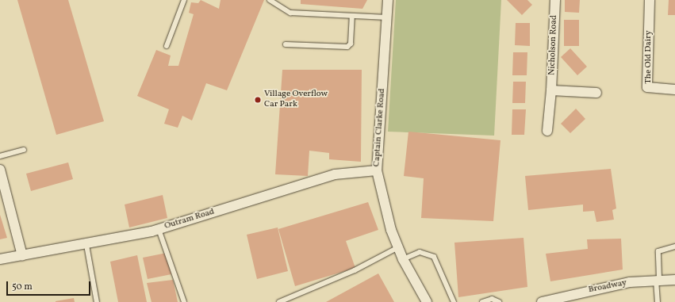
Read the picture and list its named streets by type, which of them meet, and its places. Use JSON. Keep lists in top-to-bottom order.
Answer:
{
  "streets": {
    "street": [
      "Nicholson Road",
      "The Old Dairy",
      "Captain Clarke Road",
      "Outram Road",
      "Broadway"
    ]
  },
  "crossings": [
    ["Captain Clarke Road", "Outram Road"]
  ],
  "places": ["Village Overflow Car Park"],
  "scale_bar": "50 m"
}
